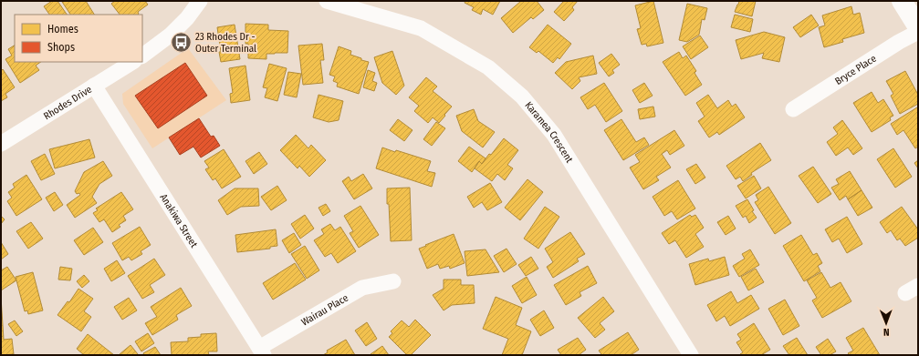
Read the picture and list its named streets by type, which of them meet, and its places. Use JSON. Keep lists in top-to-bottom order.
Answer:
{
  "streets": {
    "street": [
      "Bryce Place",
      "Rhodes Drive",
      "Karamea Crescent",
      "Anakiwa Street",
      "Wairau Place"
    ]
  },
  "crossings": [
    ["Rhodes Drive", "Anakiwa Street"],
    ["Anakiwa Street", "Wairau Place"]
  ],
  "places": {
    "bus stop": ["23 Rhodes Dr - Outer Terminal"]
  },
  "legend": ["Homes", "Shops"],
  "north": "bottom"
}
